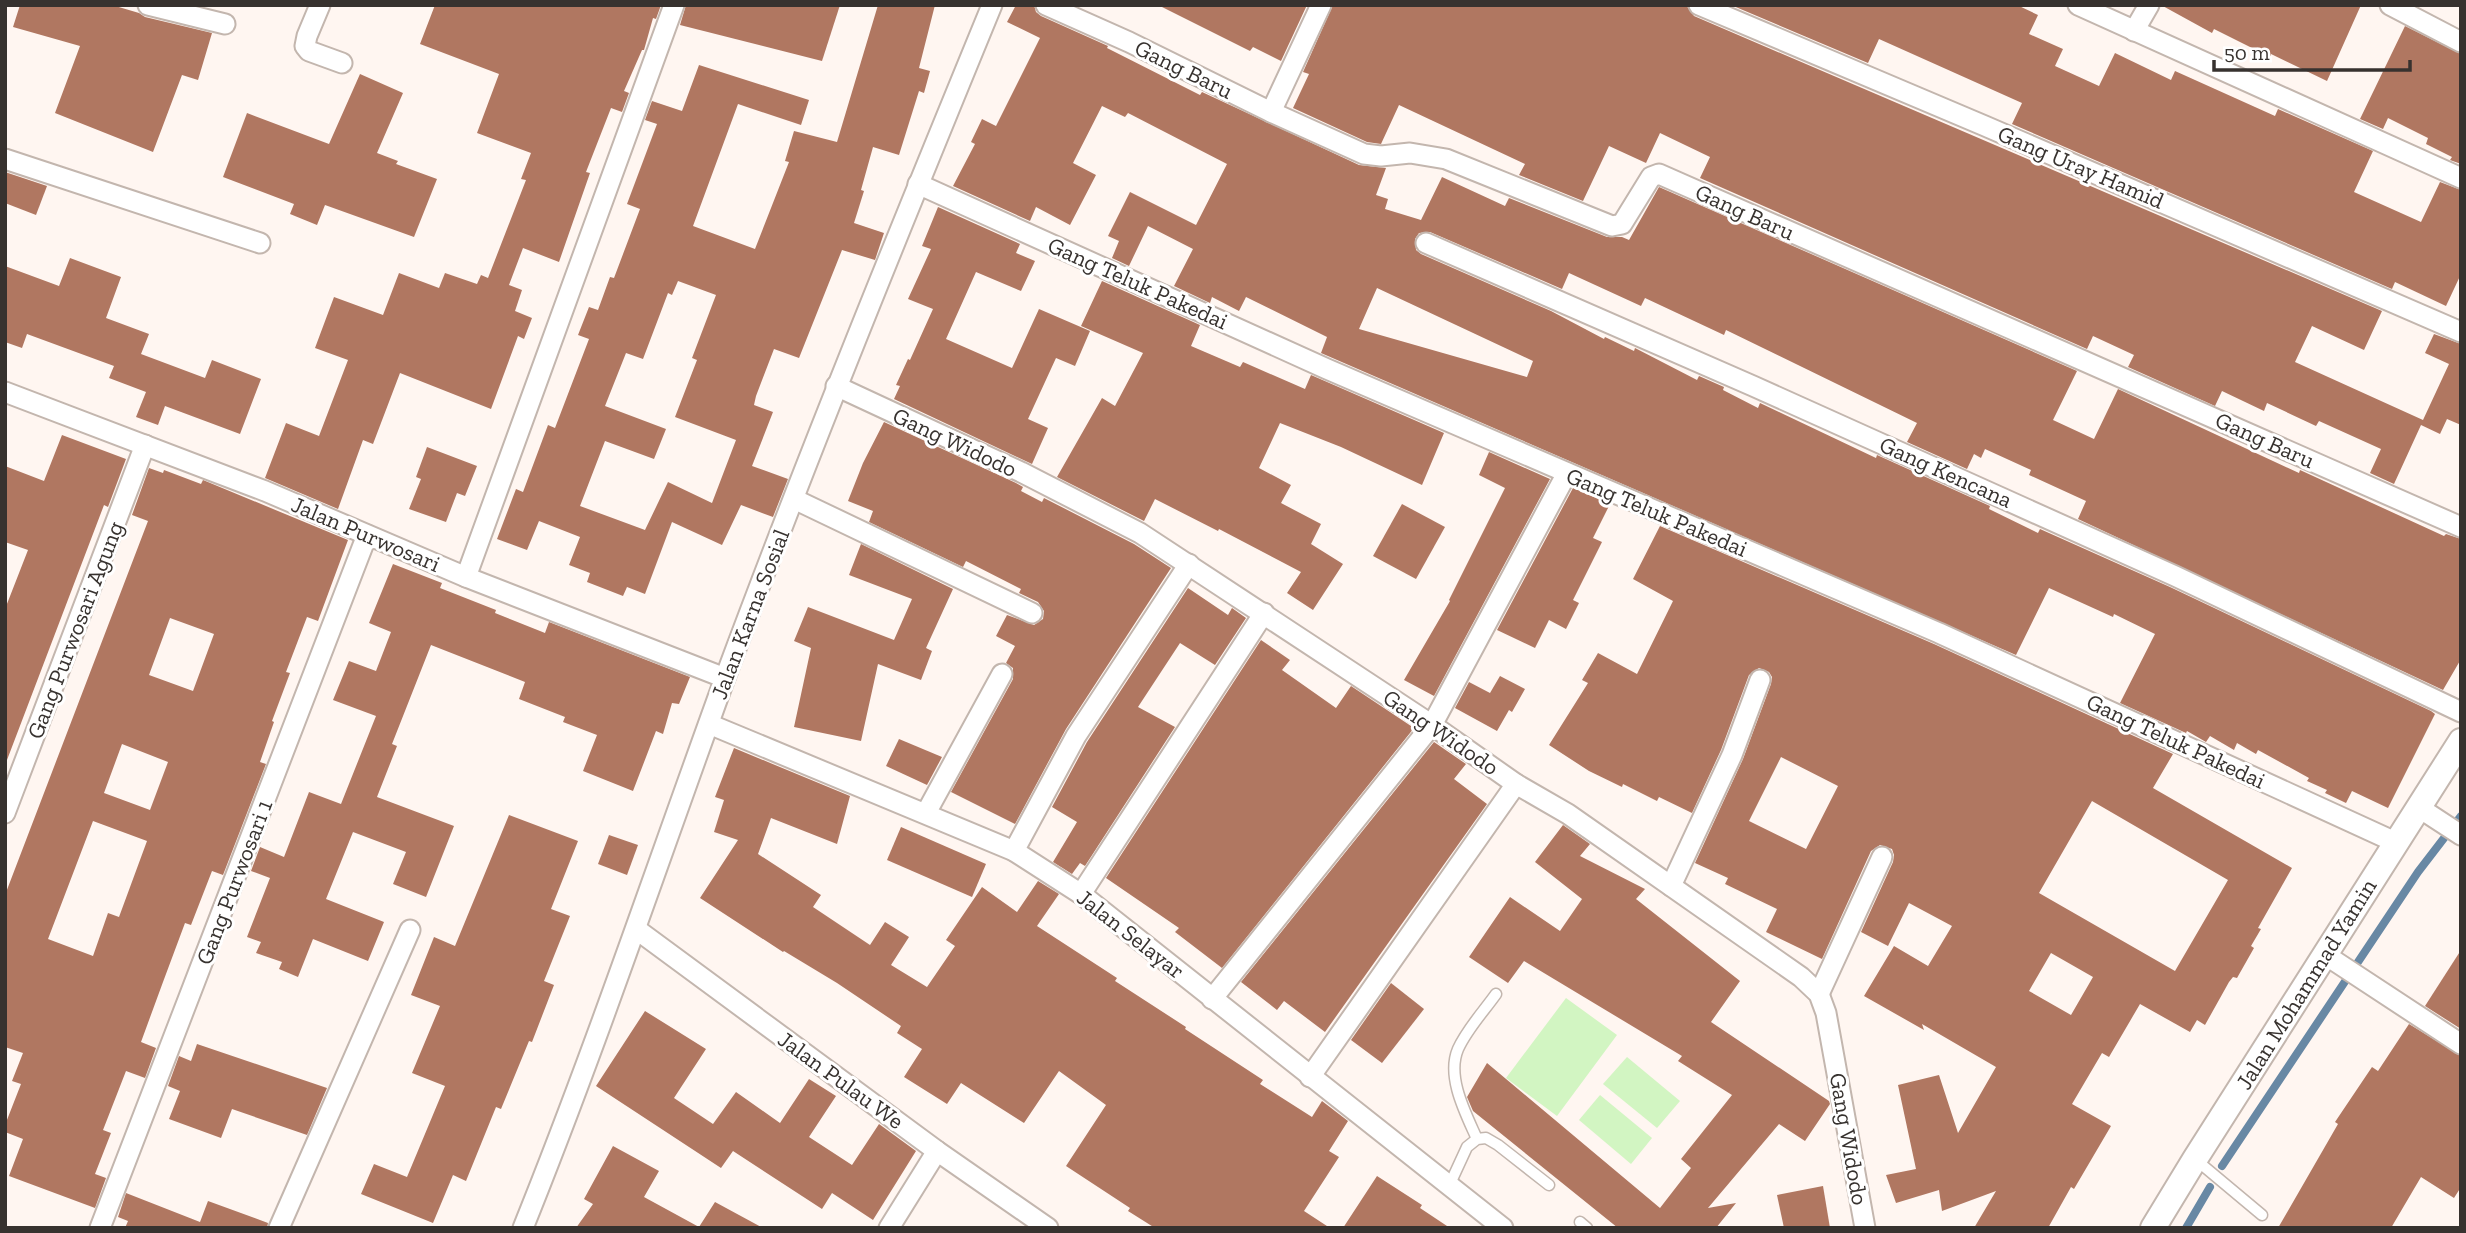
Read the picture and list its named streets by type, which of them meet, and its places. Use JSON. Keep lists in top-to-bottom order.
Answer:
{
  "streets": {
    "street": [
      "Gang Baru",
      "Gang Uray Hamid",
      "Gang Teluk Pakedai",
      "Gang Widodo",
      "Gang Kencana",
      "Jalan Purwosari",
      "Jalan Karna Sosial",
      "Gang Purwosari Agung",
      "Gang Purwosari 1",
      "Jalan Selayar",
      "Jalan Mohammad Yamin",
      "Jalan Pulau We"
    ]
  },
  "crossings": [
    ["Gang Teluk Pakedai", "Jalan Karna Sosial"],
    ["Gang Teluk Pakedai", "Jalan Mohammad Yamin"],
    ["Gang Widodo", "Jalan Karna Sosial"],
    ["Jalan Purwosari", "Jalan Karna Sosial"],
    ["Jalan Purwosari", "Gang Purwosari Agung"],
    ["Jalan Purwosari", "Gang Purwosari 1"],
    ["Jalan Karna Sosial", "Jalan Selayar"],
    ["Jalan Karna Sosial", "Jalan Pulau We"]
  ],
  "scale_bar": "50 m"
}
